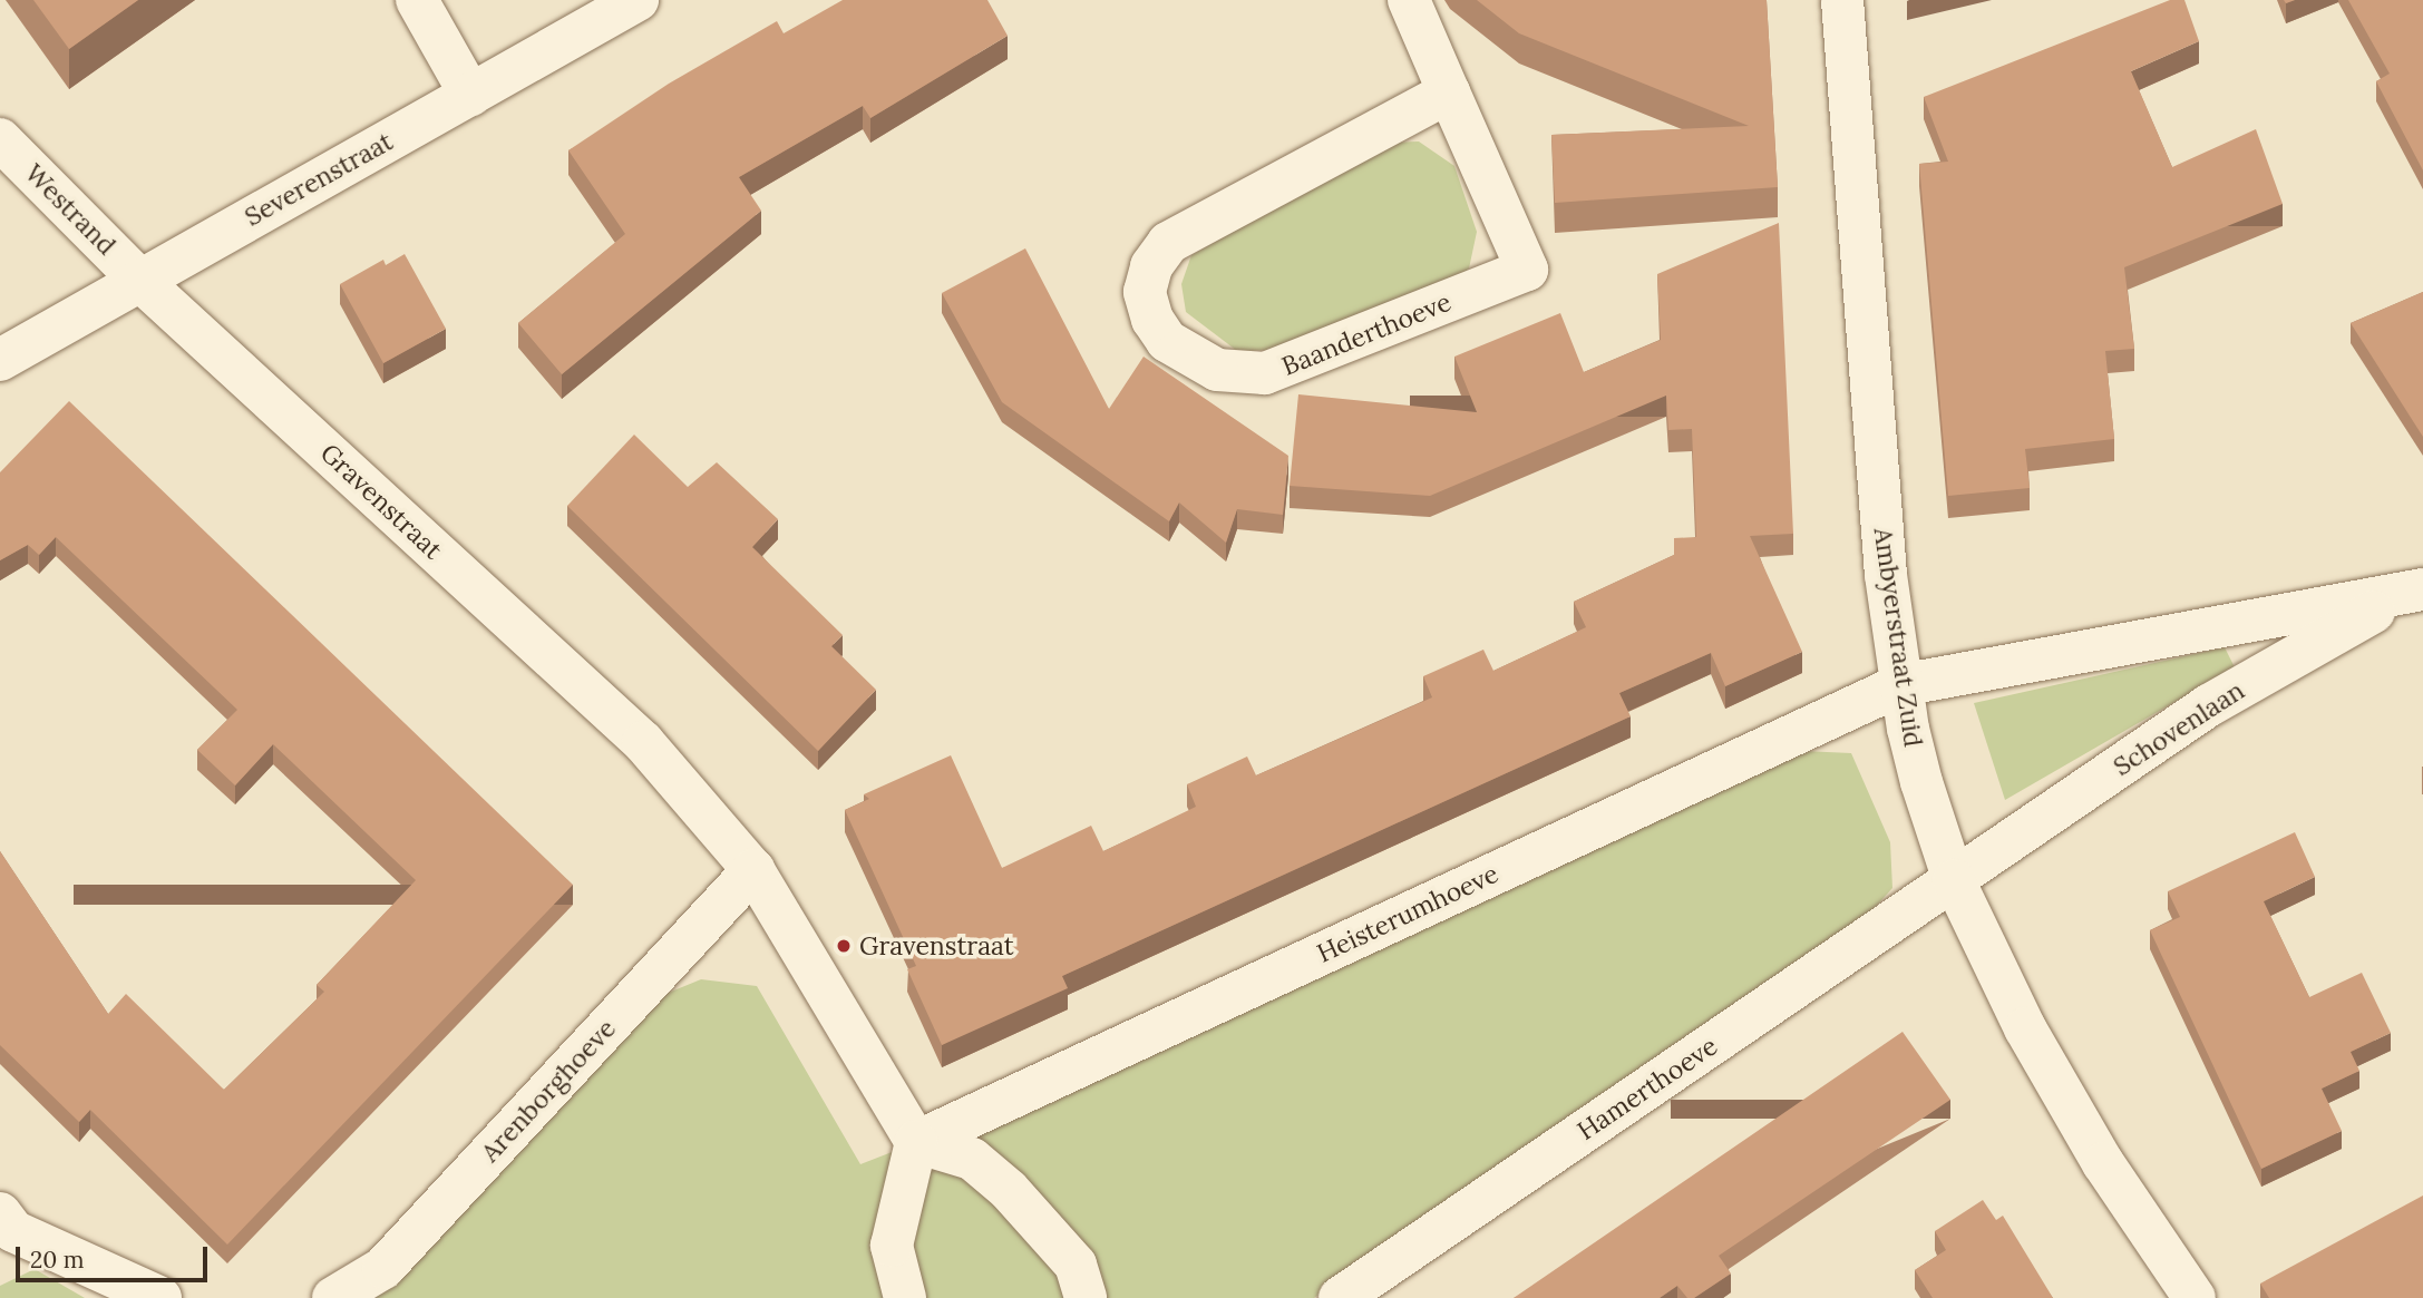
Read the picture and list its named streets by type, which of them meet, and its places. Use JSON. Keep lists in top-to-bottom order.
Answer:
{
  "streets": {
    "street": [
      "Severenstraat",
      "Westrand",
      "Baanderthoeve",
      "Gravenstraat",
      "Ambyerstraat Zuid",
      "Schovenlaan",
      "Heisterumhoeve",
      "Hamerthoeve",
      "Arenborghoeve"
    ]
  },
  "crossings": [
    ["Severenstraat", "Westrand"],
    ["Severenstraat", "Gravenstraat"],
    ["Westrand", "Gravenstraat"],
    ["Gravenstraat", "Heisterumhoeve"],
    ["Gravenstraat", "Arenborghoeve"],
    ["Ambyerstraat Zuid", "Schovenlaan"],
    ["Ambyerstraat Zuid", "Heisterumhoeve"],
    ["Ambyerstraat Zuid", "Hamerthoeve"],
    ["Schovenlaan", "Heisterumhoeve"],
    ["Schovenlaan", "Hamerthoeve"]
  ],
  "places": ["Gravenstraat"],
  "scale_bar": "20 m"
}
